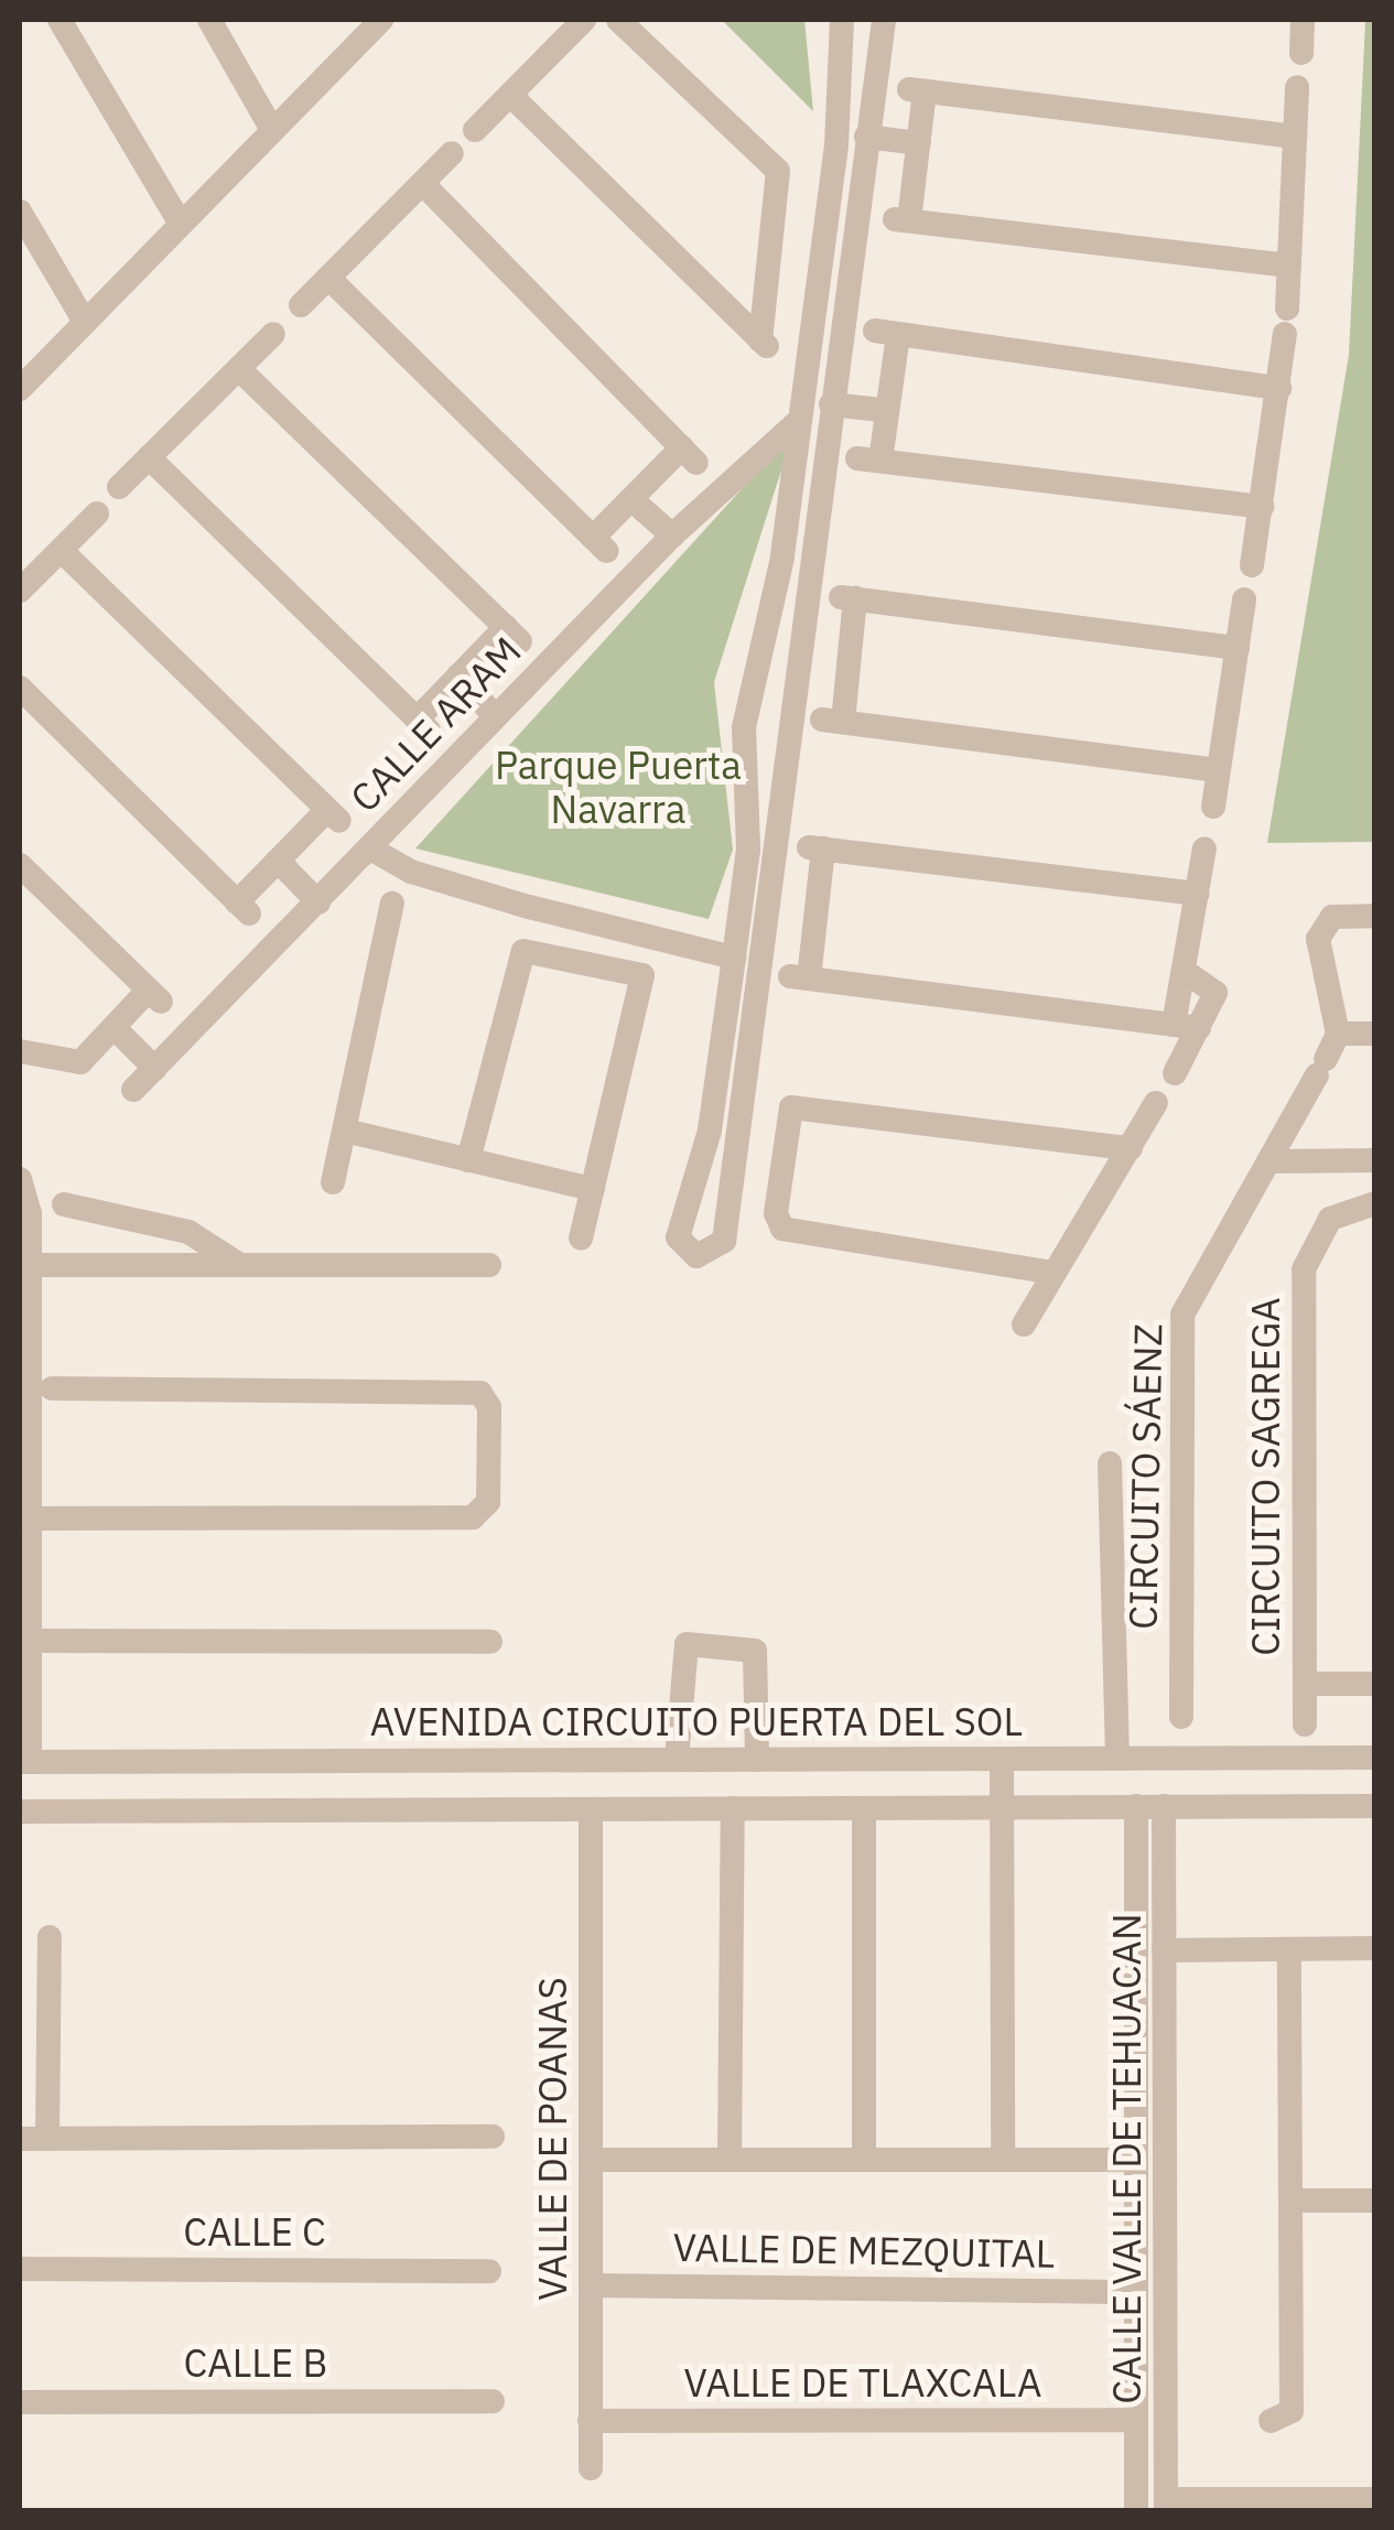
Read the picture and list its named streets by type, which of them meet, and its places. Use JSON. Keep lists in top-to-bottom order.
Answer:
{
  "streets": {
    "street": [
      "CALLE ARAM",
      "CIRCUITO SÁENZ",
      "CIRCUITO SAGREGA",
      "AVENIDA CIRCUITO PUERTA DEL SOL",
      "VALLE DE POANAS",
      "CALLE VALLE DE TEHUACAN",
      "CALLE C",
      "VALLE DE MEZQUITAL",
      "CALLE B",
      "VALLE DE TLAXCALA"
    ]
  },
  "crossings": [
    ["VALLE DE POANAS", "VALLE DE MEZQUITAL"],
    ["VALLE DE POANAS", "VALLE DE TLAXCALA"],
    ["CALLE VALLE DE TEHUACAN", "VALLE DE MEZQUITAL"],
    ["CALLE VALLE DE TEHUACAN", "VALLE DE TLAXCALA"]
  ],
  "parks": ["Parque Puerta Navarra"]
}
